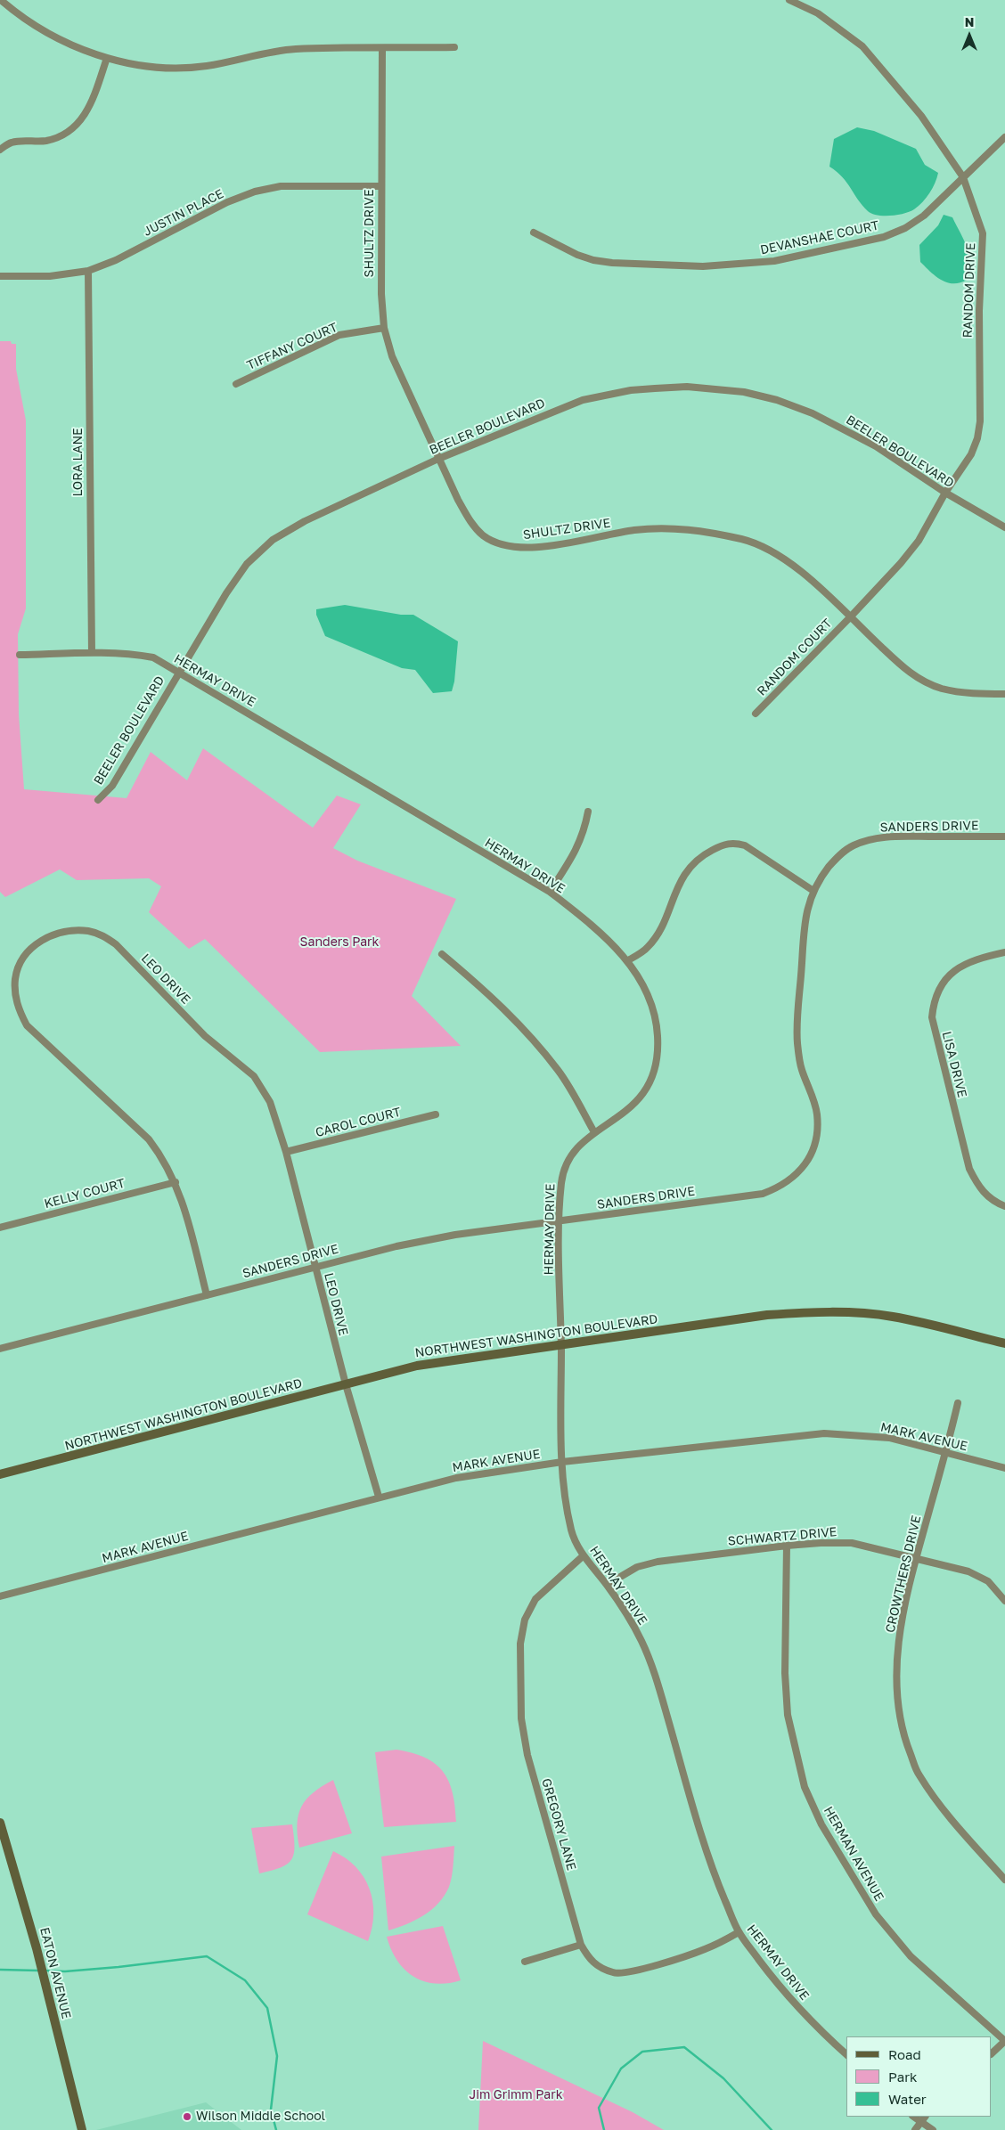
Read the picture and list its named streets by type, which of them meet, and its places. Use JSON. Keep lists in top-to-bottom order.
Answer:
{
  "streets": {
    "main road": ["NORTHWEST WASHINGTON BOULEVARD", "EATON AVENUE"],
    "street": [
      "JUSTIN PLACE",
      "SHULTZ DRIVE",
      "DEVANSHAE COURT",
      "RANDOM DRIVE",
      "TIFFANY COURT",
      "BEELER BOULEVARD",
      "LORA LANE",
      "RANDOM COURT",
      "HERMAY DRIVE",
      "SANDERS DRIVE",
      "LEO DRIVE",
      "LISA DRIVE",
      "CAROL COURT",
      "KELLY COURT",
      "MARK AVENUE",
      "SCHWARTZ DRIVE",
      "CROWTHERS DRIVE",
      "GREGORY LANE",
      "HERMAN AVENUE"
    ]
  },
  "crossings": [
    ["JUSTIN PLACE", "SHULTZ DRIVE"],
    ["JUSTIN PLACE", "LORA LANE"],
    ["SHULTZ DRIVE", "RANDOM DRIVE"],
    ["SHULTZ DRIVE", "TIFFANY COURT"],
    ["SHULTZ DRIVE", "BEELER BOULEVARD"],
    ["SHULTZ DRIVE", "RANDOM COURT"],
    ["DEVANSHAE COURT", "RANDOM DRIVE"],
    ["RANDOM DRIVE", "BEELER BOULEVARD"],
    ["RANDOM DRIVE", "RANDOM COURT"],
    ["BEELER BOULEVARD", "HERMAY DRIVE"],
    ["LORA LANE", "HERMAY DRIVE"],
    ["HERMAY DRIVE", "SANDERS DRIVE"],
    ["HERMAY DRIVE", "NORTHWEST WASHINGTON BOULEVARD"],
    ["HERMAY DRIVE", "MARK AVENUE"],
    ["HERMAY DRIVE", "SCHWARTZ DRIVE"],
    ["HERMAY DRIVE", "GREGORY LANE"],
    ["SANDERS DRIVE", "LEO DRIVE"],
    ["LEO DRIVE", "CAROL COURT"],
    ["LEO DRIVE", "KELLY COURT"],
    ["LEO DRIVE", "NORTHWEST WASHINGTON BOULEVARD"],
    ["LEO DRIVE", "MARK AVENUE"],
    ["MARK AVENUE", "CROWTHERS DRIVE"],
    ["SCHWARTZ DRIVE", "CROWTHERS DRIVE"],
    ["SCHWARTZ DRIVE", "HERMAN AVENUE"]
  ],
  "parks": ["Sanders Park", "Jim Grimm Park"],
  "places": ["Wilson Middle School"],
  "legend": ["Road", "Park", "Water"],
  "north": "top"
}
